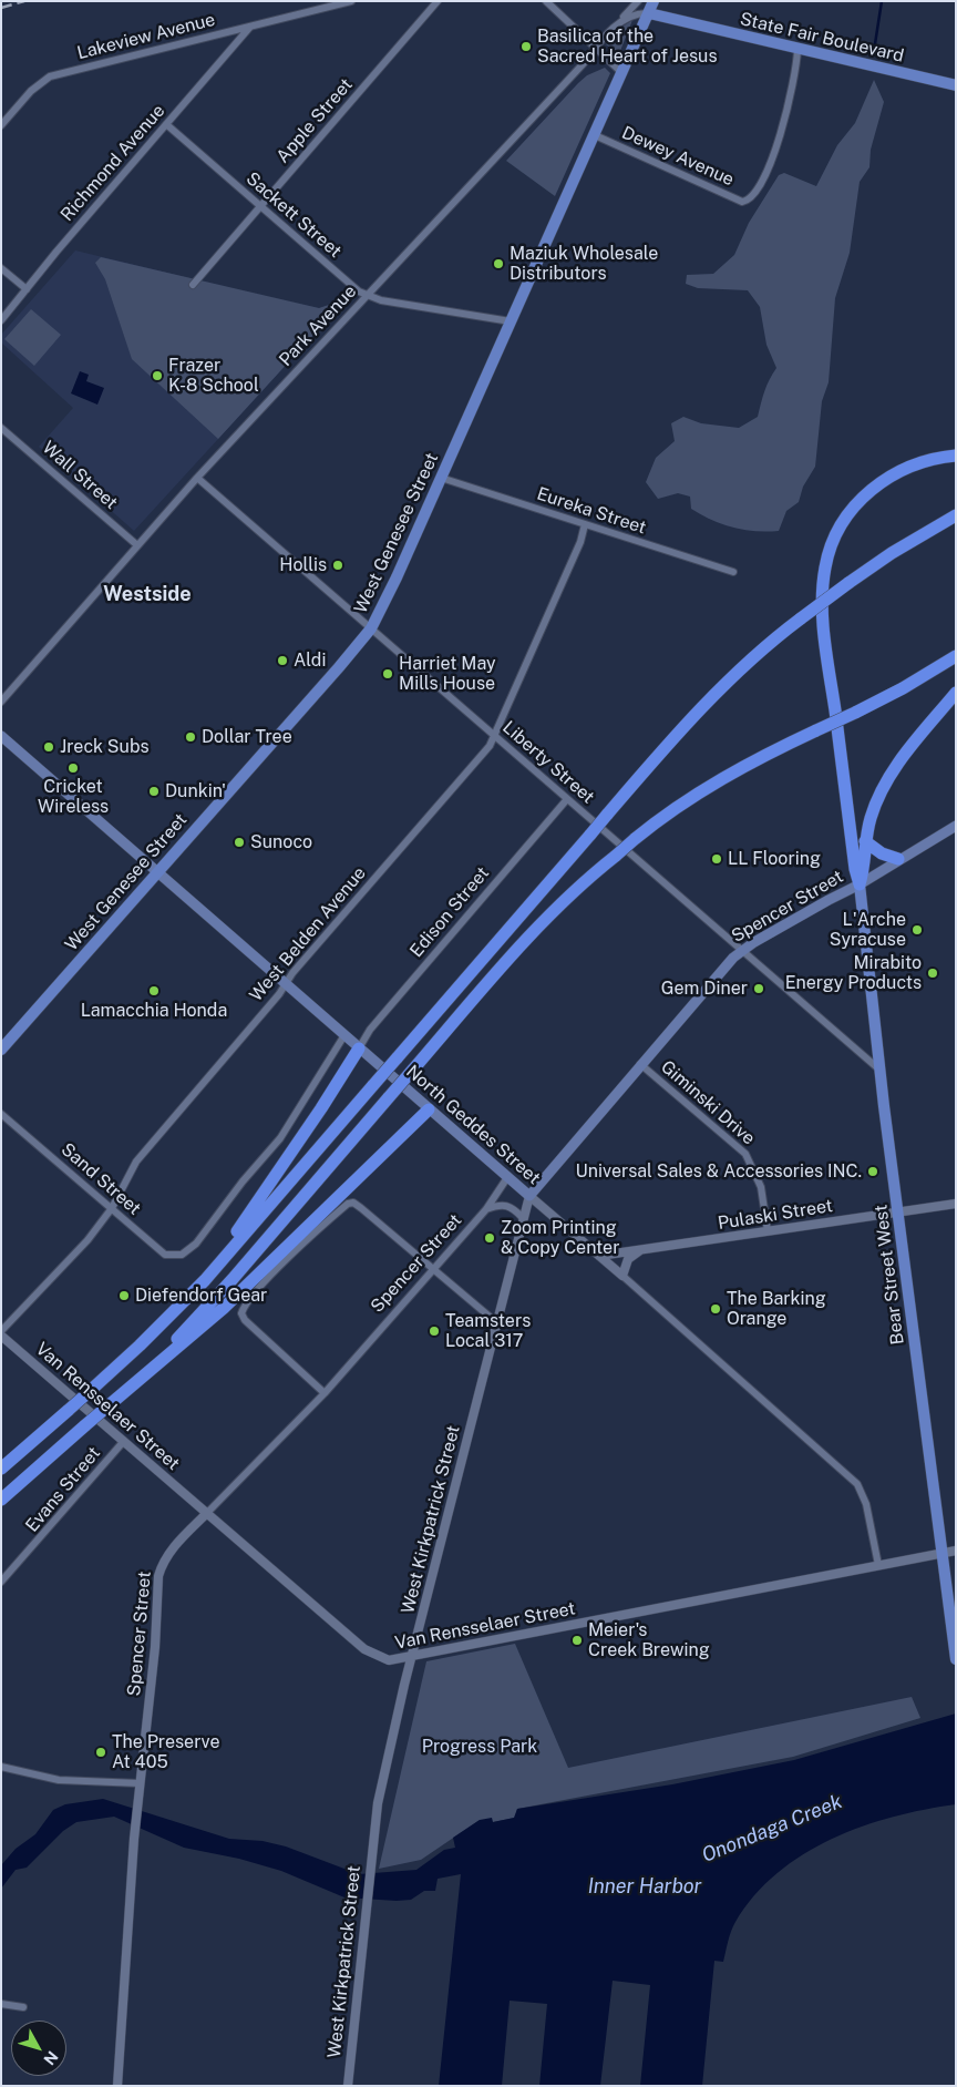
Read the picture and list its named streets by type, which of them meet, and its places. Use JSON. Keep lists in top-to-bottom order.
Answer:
{
  "streets": {
    "main road": [
      "State Fair Boulevard",
      "West Genesee Street",
      "Spencer Street",
      "North Geddes Street",
      "Bear Street West"
    ],
    "street": [
      "Lakeview Avenue",
      "Apple Street",
      "Dewey Avenue",
      "Richmond Avenue",
      "Sackett Street",
      "Park Avenue",
      "Wall Street",
      "Eureka Street",
      "Liberty Street",
      "Edison Street",
      "West Belden Avenue",
      "Giminski Drive",
      "Sand Street",
      "Pulaski Street",
      "Van Rensselaer Street",
      "Evans Street",
      "West Kirkpatrick Street"
    ]
  },
  "crossings": [
    ["Lakeview Avenue", "Richmond Avenue"],
    ["State Fair Boulevard", "Dewey Avenue"],
    ["State Fair Boulevard", "Park Avenue"],
    ["State Fair Boulevard", "West Genesee Street"],
    ["Apple Street", "Sackett Street"],
    ["Dewey Avenue", "West Genesee Street"],
    ["Richmond Avenue", "Sackett Street"],
    ["Sackett Street", "Park Avenue"],
    ["Sackett Street", "West Genesee Street"],
    ["Park Avenue", "Wall Street"],
    ["Park Avenue", "West Genesee Street"],
    ["Park Avenue", "Liberty Street"],
    ["Eureka Street", "West Genesee Street"],
    ["Eureka Street", "West Belden Avenue"],
    ["West Genesee Street", "Liberty Street"],
    ["West Genesee Street", "North Geddes Street"],
    ["Liberty Street", "Spencer Street"],
    ["Liberty Street", "Edison Street"],
    ["Liberty Street", "West Belden Avenue"],
    ["Liberty Street", "Bear Street West"],
    ["Spencer Street", "Giminski Drive"],
    ["Spencer Street", "North Geddes Street"],
    ["Spencer Street", "Bear Street West"],
    ["Spencer Street", "Van Rensselaer Street"],
    ["Spencer Street", "West Kirkpatrick Street"],
    ["Edison Street", "North Geddes Street"],
    ["West Belden Avenue", "North Geddes Street"],
    ["West Belden Avenue", "Sand Street"],
    ["Giminski Drive", "Pulaski Street"],
    ["North Geddes Street", "Sand Street"],
    ["North Geddes Street", "Pulaski Street"],
    ["North Geddes Street", "Van Rensselaer Street"],
    ["North Geddes Street", "West Kirkpatrick Street"],
    ["Pulaski Street", "Bear Street West"],
    ["Bear Street West", "Van Rensselaer Street"],
    ["Van Rensselaer Street", "Evans Street"],
    ["Van Rensselaer Street", "West Kirkpatrick Street"]
  ],
  "districts": ["Westside"],
  "water": ["Onondaga Creek", "Inner Harbor"],
  "parks": ["Progress Park"],
  "places": [
    "Basilica of the Sacred Heart of Jesus",
    "Maziuk Wholesale Distributors",
    "Frazer K-8 School",
    "Hollis",
    "Aldi",
    "Harriet May Mills House",
    "Dollar Tree",
    "Jreck Subs",
    "Cricket Wireless",
    "Dunkin'",
    "Sunoco",
    "LL Flooring",
    "L'Arche Syracuse",
    "Mirabito Energy Products",
    "Gem Diner",
    "Lamacchia Honda",
    "Universal Sales & Accessories INC.",
    "Zoom Printing & Copy Center",
    "Diefendorf Gear",
    "The Barking Orange",
    "Teamsters Local 317",
    "Meier's Creek Brewing",
    "The Preserve At 405"
  ],
  "north": "bottom right"
}
